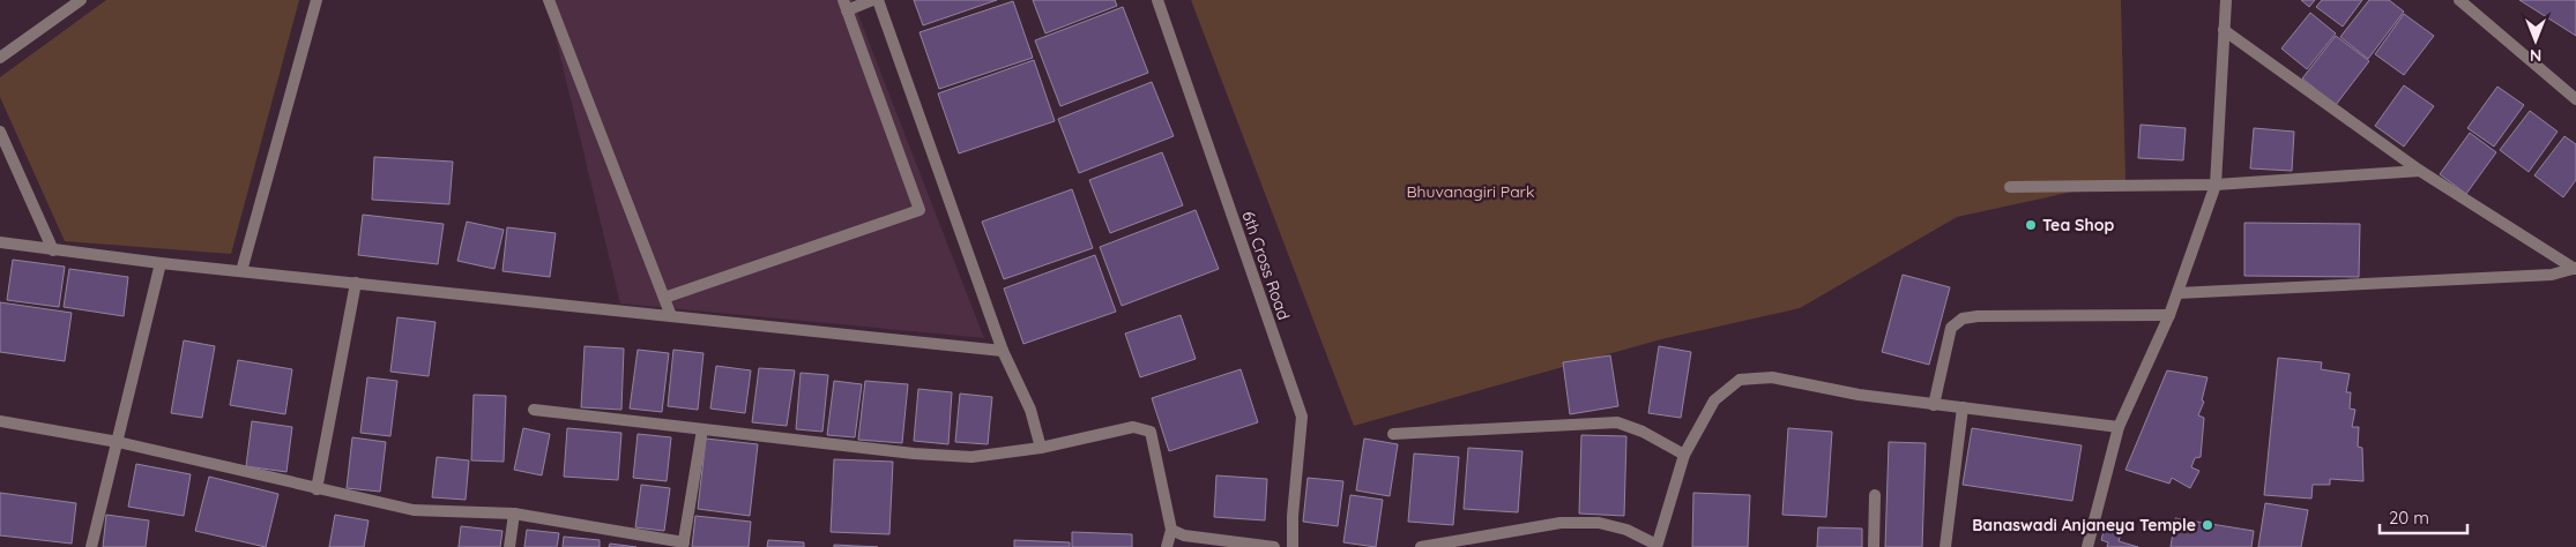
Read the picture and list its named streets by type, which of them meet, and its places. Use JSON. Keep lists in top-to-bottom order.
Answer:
{
  "streets": {
    "street": ["6th Cross Road"]
  },
  "parks": ["Bhuvanagiri Park"],
  "places": ["Tea Shop", "Banaswadi Anjaneya Temple"],
  "scale_bar": "20 m",
  "north": "bottom"
}
